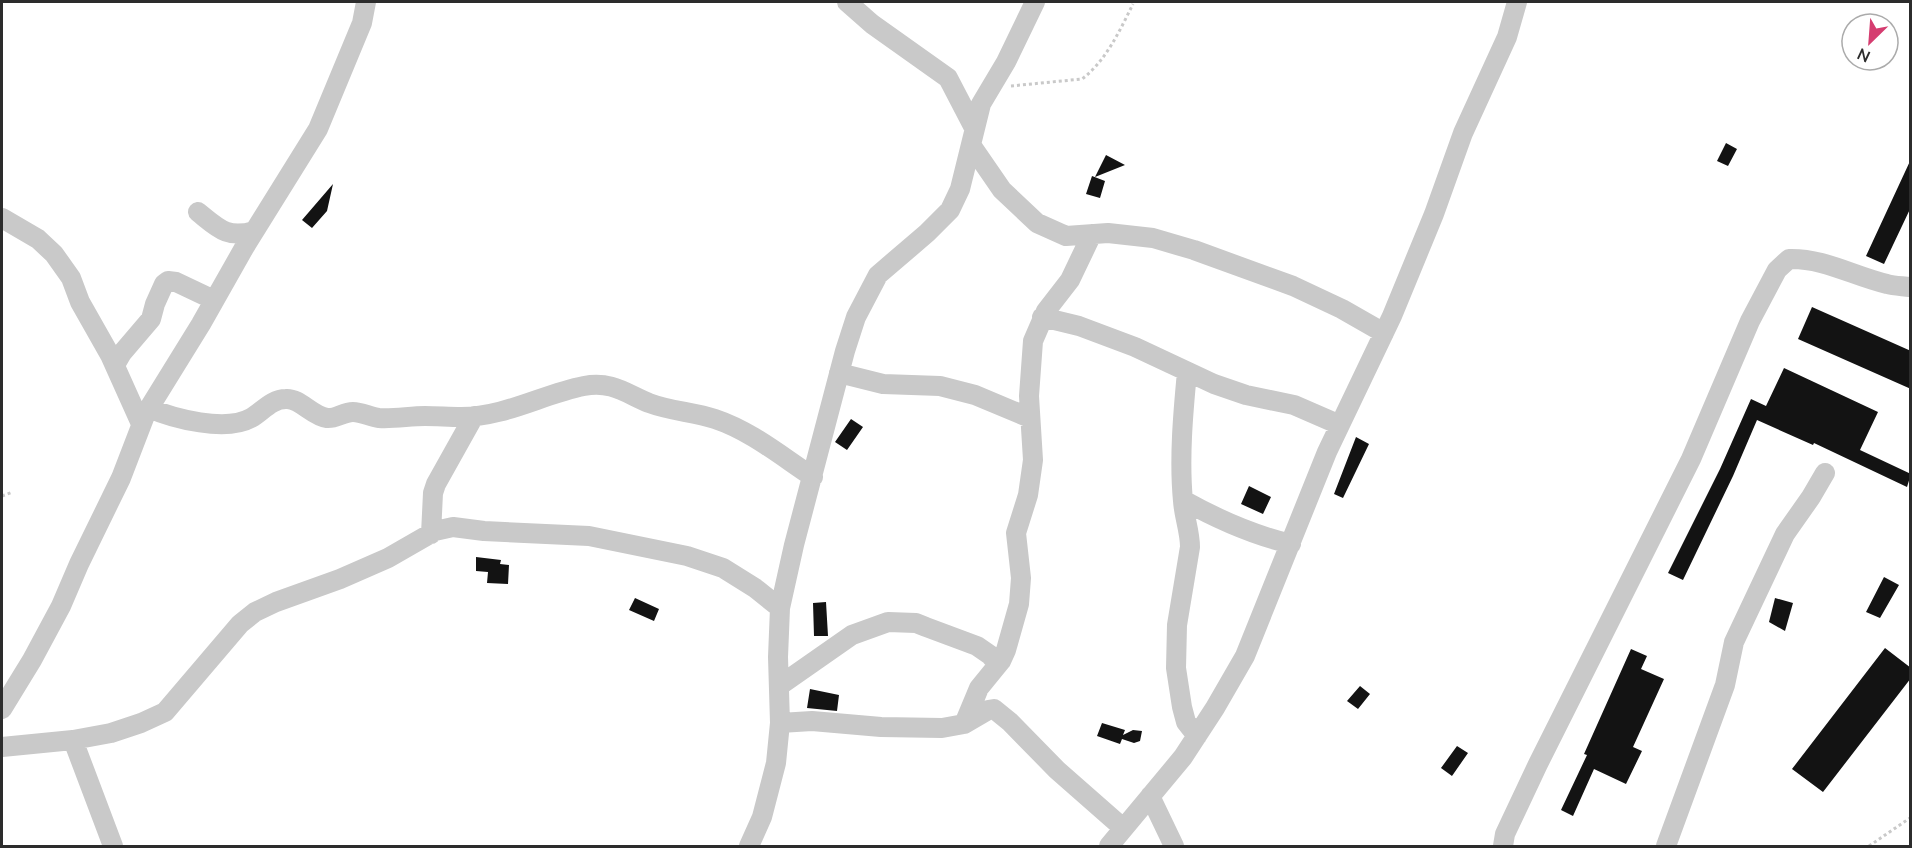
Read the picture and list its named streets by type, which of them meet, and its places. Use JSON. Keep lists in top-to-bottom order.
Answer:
{
  "north": "bottom left"
}
